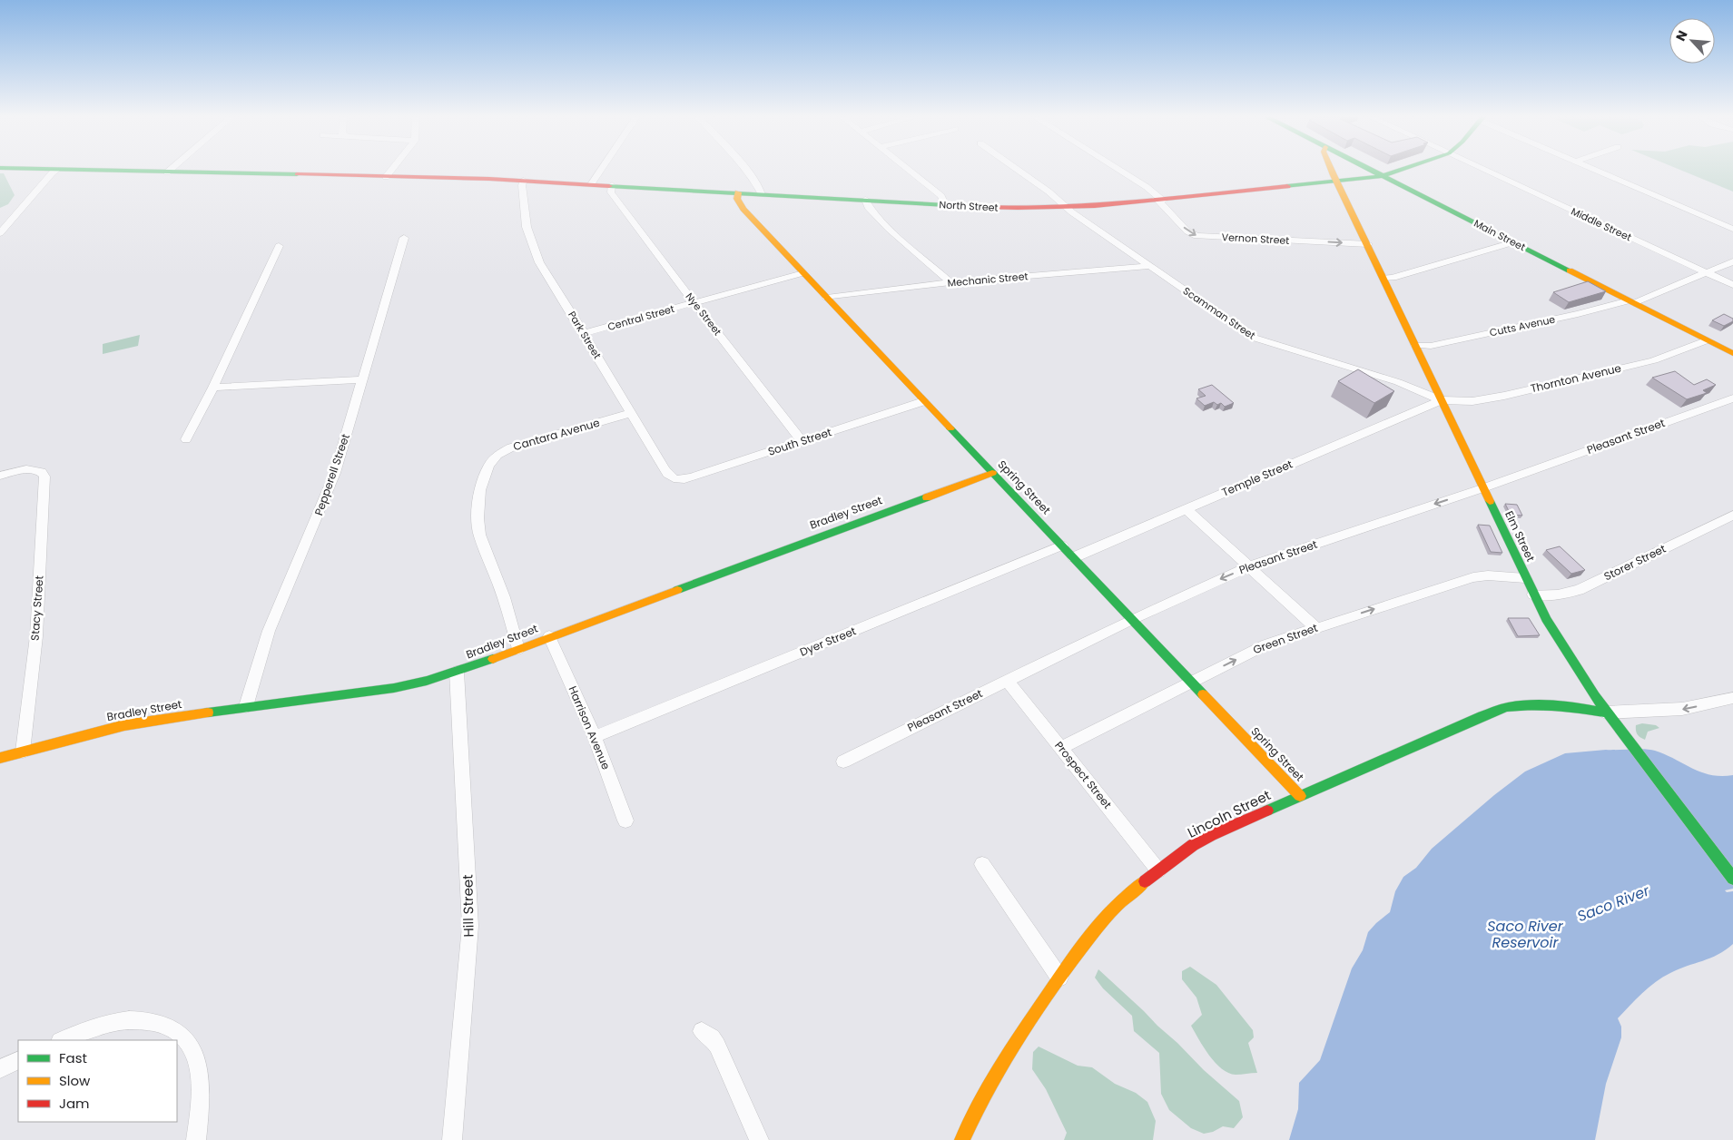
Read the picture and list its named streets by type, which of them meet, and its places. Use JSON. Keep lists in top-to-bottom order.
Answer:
{
  "streets": {
    "main road": [
      "North Street",
      "Main Street",
      "Spring Street",
      "Bradley Street",
      "Elm Street",
      "Lincoln Street"
    ],
    "street": [
      "Middle Street",
      "Vernon Street",
      "Mechanic Street",
      "Scamman Street",
      "Nye Street",
      "Central Street",
      "Cutts Avenue",
      "Park Street",
      "Thornton Avenue",
      "Cantara Avenue",
      "Pleasant Street",
      "South Street",
      "Pepperell Street",
      "Temple Street",
      "Storer Street",
      "Stacy Street",
      "Green Street",
      "Dyer Street",
      "Harrison Avenue",
      "Prospect Street",
      "Hill Street"
    ]
  },
  "crossings": [
    ["North Street", "Main Street"],
    ["North Street", "Vernon Street"],
    ["North Street", "Scamman Street"],
    ["North Street", "Nye Street"],
    ["North Street", "Park Street"],
    ["North Street", "Spring Street"],
    ["North Street", "Elm Street"],
    ["Middle Street", "Cutts Avenue"],
    ["Main Street", "Cutts Avenue"],
    ["Main Street", "Thornton Avenue"],
    ["Vernon Street", "Elm Street"],
    ["Mechanic Street", "Scamman Street"],
    ["Mechanic Street", "Spring Street"],
    ["Scamman Street", "Thornton Avenue"],
    ["Scamman Street", "Temple Street"],
    ["Scamman Street", "Elm Street"],
    ["Nye Street", "Central Street"],
    ["Nye Street", "South Street"],
    ["Central Street", "Park Street"],
    ["Central Street", "Spring Street"],
    ["Cutts Avenue", "Elm Street"],
    ["Park Street", "Cantara Avenue"],
    ["Park Street", "South Street"],
    ["Thornton Avenue", "Temple Street"],
    ["Thornton Avenue", "Elm Street"],
    ["Cantara Avenue", "Bradley Street"],
    ["Pleasant Street", "Spring Street"],
    ["Pleasant Street", "Elm Street"],
    ["Pleasant Street", "Prospect Street"],
    ["South Street", "Spring Street"],
    ["Pepperell Street", "Bradley Street"],
    ["Temple Street", "Spring Street"],
    ["Temple Street", "Elm Street"],
    ["Spring Street", "Bradley Street"],
    ["Spring Street", "Green Street"],
    ["Spring Street", "Dyer Street"],
    ["Spring Street", "Lincoln Street"],
    ["Bradley Street", "Stacy Street"],
    ["Bradley Street", "Harrison Avenue"],
    ["Bradley Street", "Hill Street"],
    ["Elm Street", "Storer Street"],
    ["Elm Street", "Green Street"],
    ["Elm Street", "Lincoln Street"],
    ["Green Street", "Prospect Street"],
    ["Dyer Street", "Harrison Avenue"],
    ["Prospect Street", "Lincoln Street"]
  ],
  "one_way": ["Vernon Street", "Pleasant Street", "Green Street"],
  "water": ["Saco River", "Saco River Reservoir"],
  "legend": ["Fast", "Slow", "Jam"],
  "north": "top left"
}
